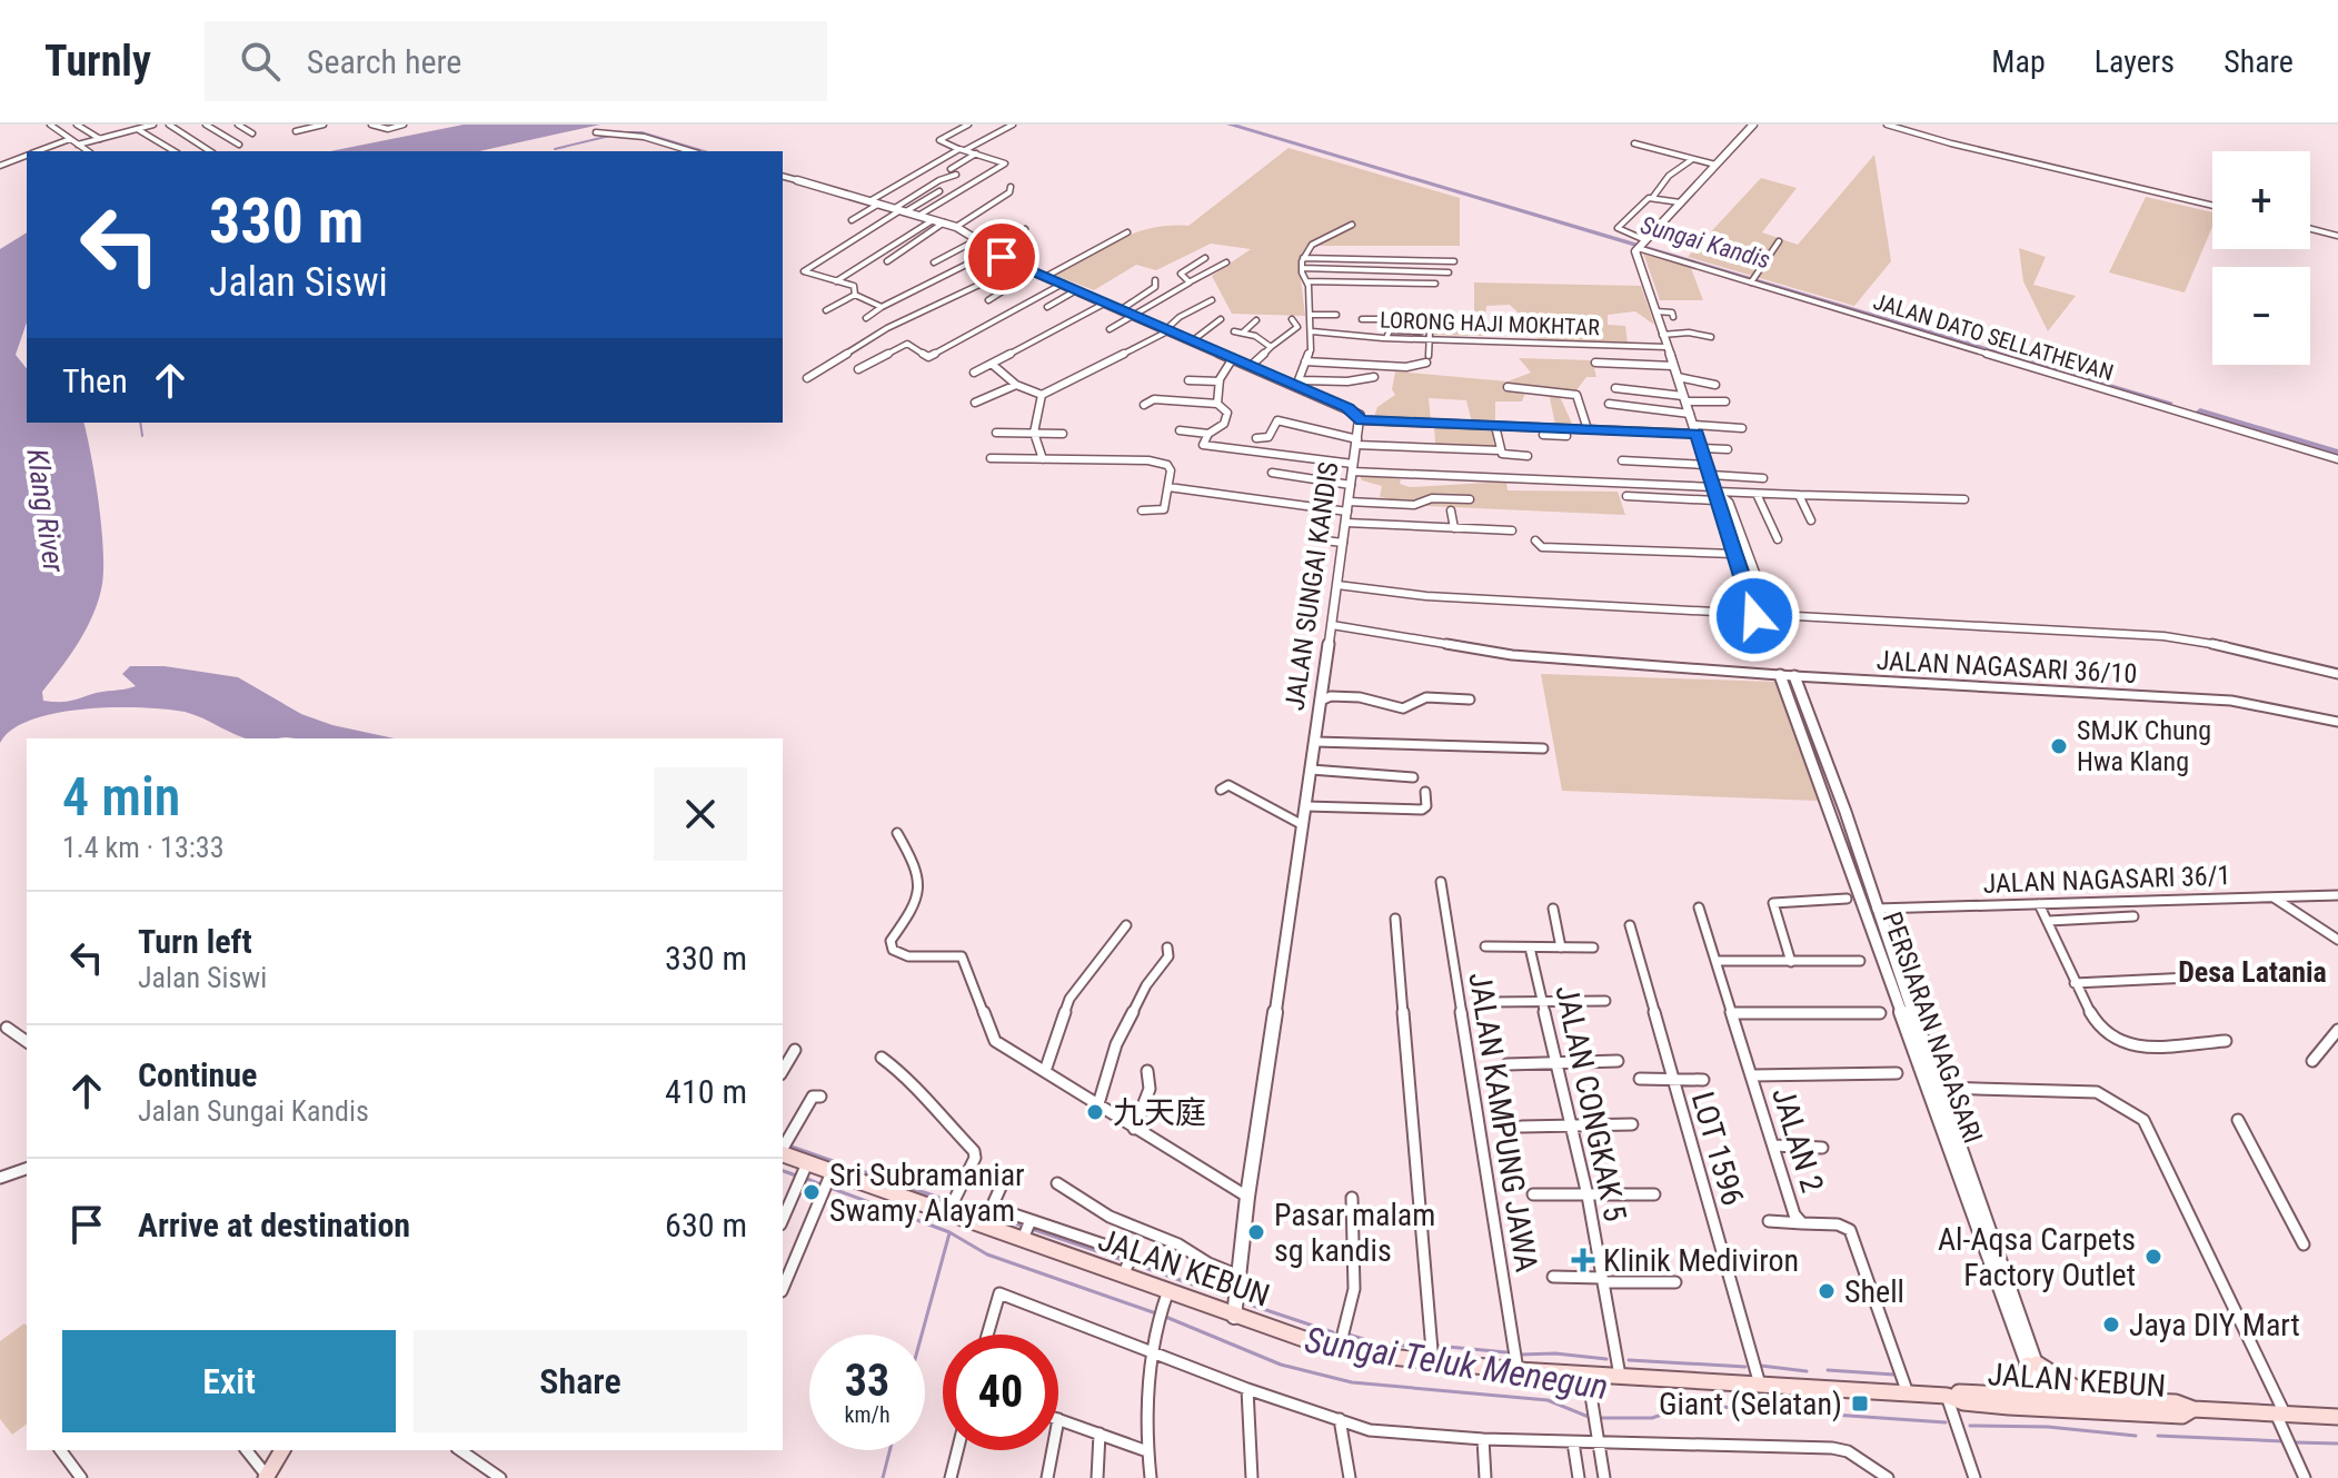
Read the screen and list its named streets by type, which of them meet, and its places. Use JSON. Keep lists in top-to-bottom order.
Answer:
{
  "streets": {
    "main road": ["JALAN KEBUN"],
    "street": [
      "LORONG HAJI MOKHTAR",
      "JALAN DATO SELLATHEVAN",
      "JALAN SUNGAI KANDIS",
      "JALAN NAGASARI 36/10",
      "JALAN NAGASARI 36/1",
      "PERSIARAN NAGASARI",
      "JALAN CONGKAK 5",
      "JALAN KAMPUNG JAWA",
      "JALAN 2",
      "LOT 1596"
    ]
  },
  "crossings": [
    ["JALAN SUNGAI KANDIS", "JALAN NAGASARI 36/10"],
    ["JALAN SUNGAI KANDIS", "JALAN KEBUN"],
    ["JALAN NAGASARI 36/10", "PERSIARAN NAGASARI"],
    ["JALAN NAGASARI 36/1", "PERSIARAN NAGASARI"],
    ["PERSIARAN NAGASARI", "JALAN KEBUN"],
    ["JALAN CONGKAK 5", "JALAN KEBUN"],
    ["JALAN KAMPUNG JAWA", "JALAN KEBUN"],
    ["JALAN 2", "JALAN KEBUN"],
    ["LOT 1596", "JALAN KEBUN"]
  ],
  "districts": ["Desa Latania"],
  "water": ["Sungai Kandis", "Klang River", "Sungai Teluk Menegun"],
  "places": {
    "other": [
      "SMJK Chung Hwa Klang",
      "九天庭",
      "Sri Subramaniar Swamy Alayam",
      "Pasar malam sg kandis",
      "Al-Aqsa Carpets Factory Outlet",
      "Shell",
      "Jaya DIY Mart"
    ],
    "health": ["Klinik Mediviron"],
    "transit": ["Giant (Selatan)"]
  },
  "page": {
    "header": "Turnly",
    "search": "Search here",
    "nav": ["Map", "Layers", "Share"],
    "map_buttons": ["+", "−"],
    "turn": ["330 m", "Jalan Siswi"],
    "then": "Then",
    "heading": ["4 min", "1.4 km · 13:33"],
    "list": [
      {
        "name": "Turn left",
        "note": "Jalan Siswi",
        "value": "330 m"
      },
      {
        "name": "Continue",
        "note": "Jalan Sungai Kandis",
        "value": "410 m"
      },
      {
        "name": "Arrive at destination",
        "value": "630 m"
      }
    ],
    "buttons": ["Exit", "Share"],
    "speed": "33 km/h",
    "limit": "40"
  }
}
